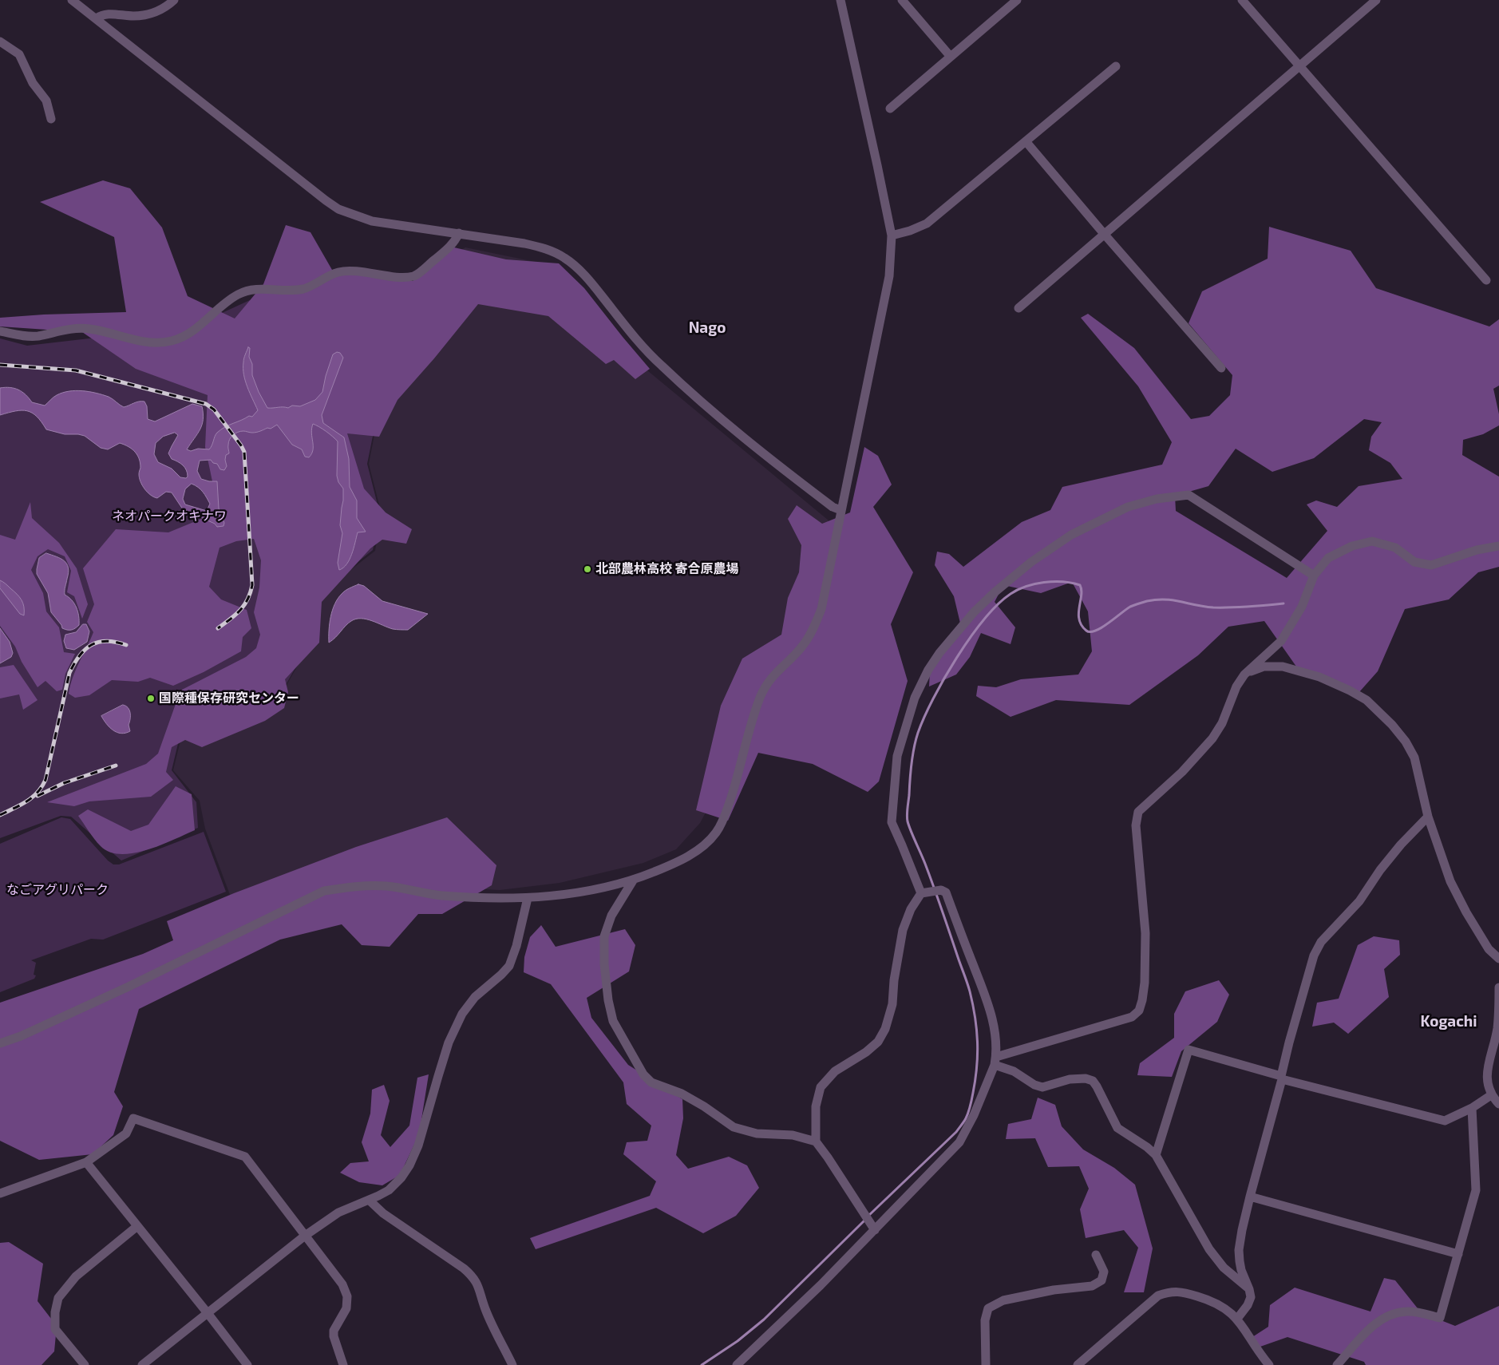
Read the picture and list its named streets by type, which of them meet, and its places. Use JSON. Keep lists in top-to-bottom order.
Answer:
{
  "districts": ["Nago", "Kogachi"],
  "parks": ["ネオパークオキナワ", "なごアグリパーク"],
  "places": ["北部農林高校 寄合原農場", "国際種保存研究センター"]
}
